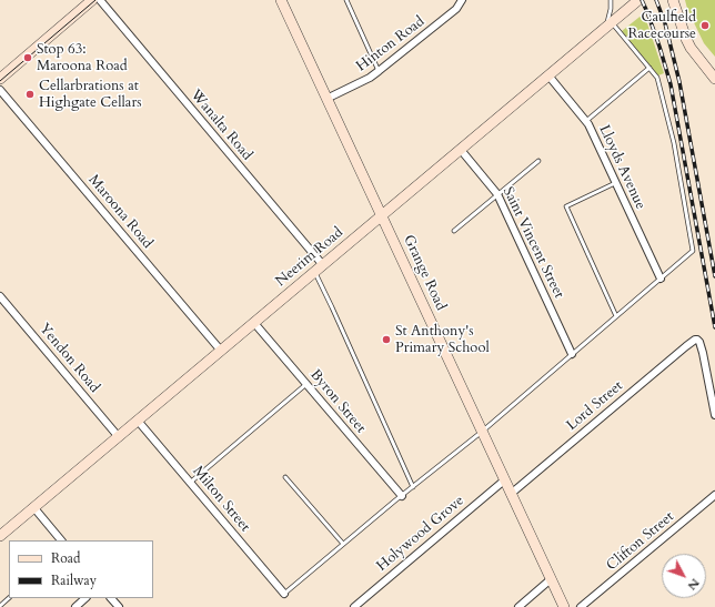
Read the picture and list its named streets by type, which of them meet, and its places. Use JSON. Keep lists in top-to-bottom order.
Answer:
{
  "streets": {
    "main road": ["Neerim Road", "Grange Road"],
    "street": [
      "Hinton Road",
      "Wanalta Road",
      "Lloyds Avenue",
      "Maroona Road",
      "Saint Vincent Street",
      "Yendon Road",
      "Byron Street",
      "Lord Street",
      "Milton Street",
      "Holywood Grove",
      "Clifton Street"
    ]
  },
  "crossings": [
    ["Hinton Road", "Grange Road"],
    ["Wanalta Road", "Neerim Road"],
    ["Lloyds Avenue", "Neerim Road"],
    ["Maroona Road", "Neerim Road"],
    ["Saint Vincent Street", "Neerim Road"],
    ["Neerim Road", "Grange Road"],
    ["Neerim Road", "Yendon Road"],
    ["Neerim Road", "Byron Street"],
    ["Neerim Road", "Milton Street"],
    ["Grange Road", "Lord Street"],
    ["Grange Road", "Holywood Grove"]
  ],
  "places": [
    "Caulfield Racecourse",
    "Stop 63: Maroona Road",
    "Cellarbrations at Highgate Cellars",
    "St Anthony's Primary School"
  ],
  "legend": ["Road", "Railway"],
  "north": "bottom right"
}
